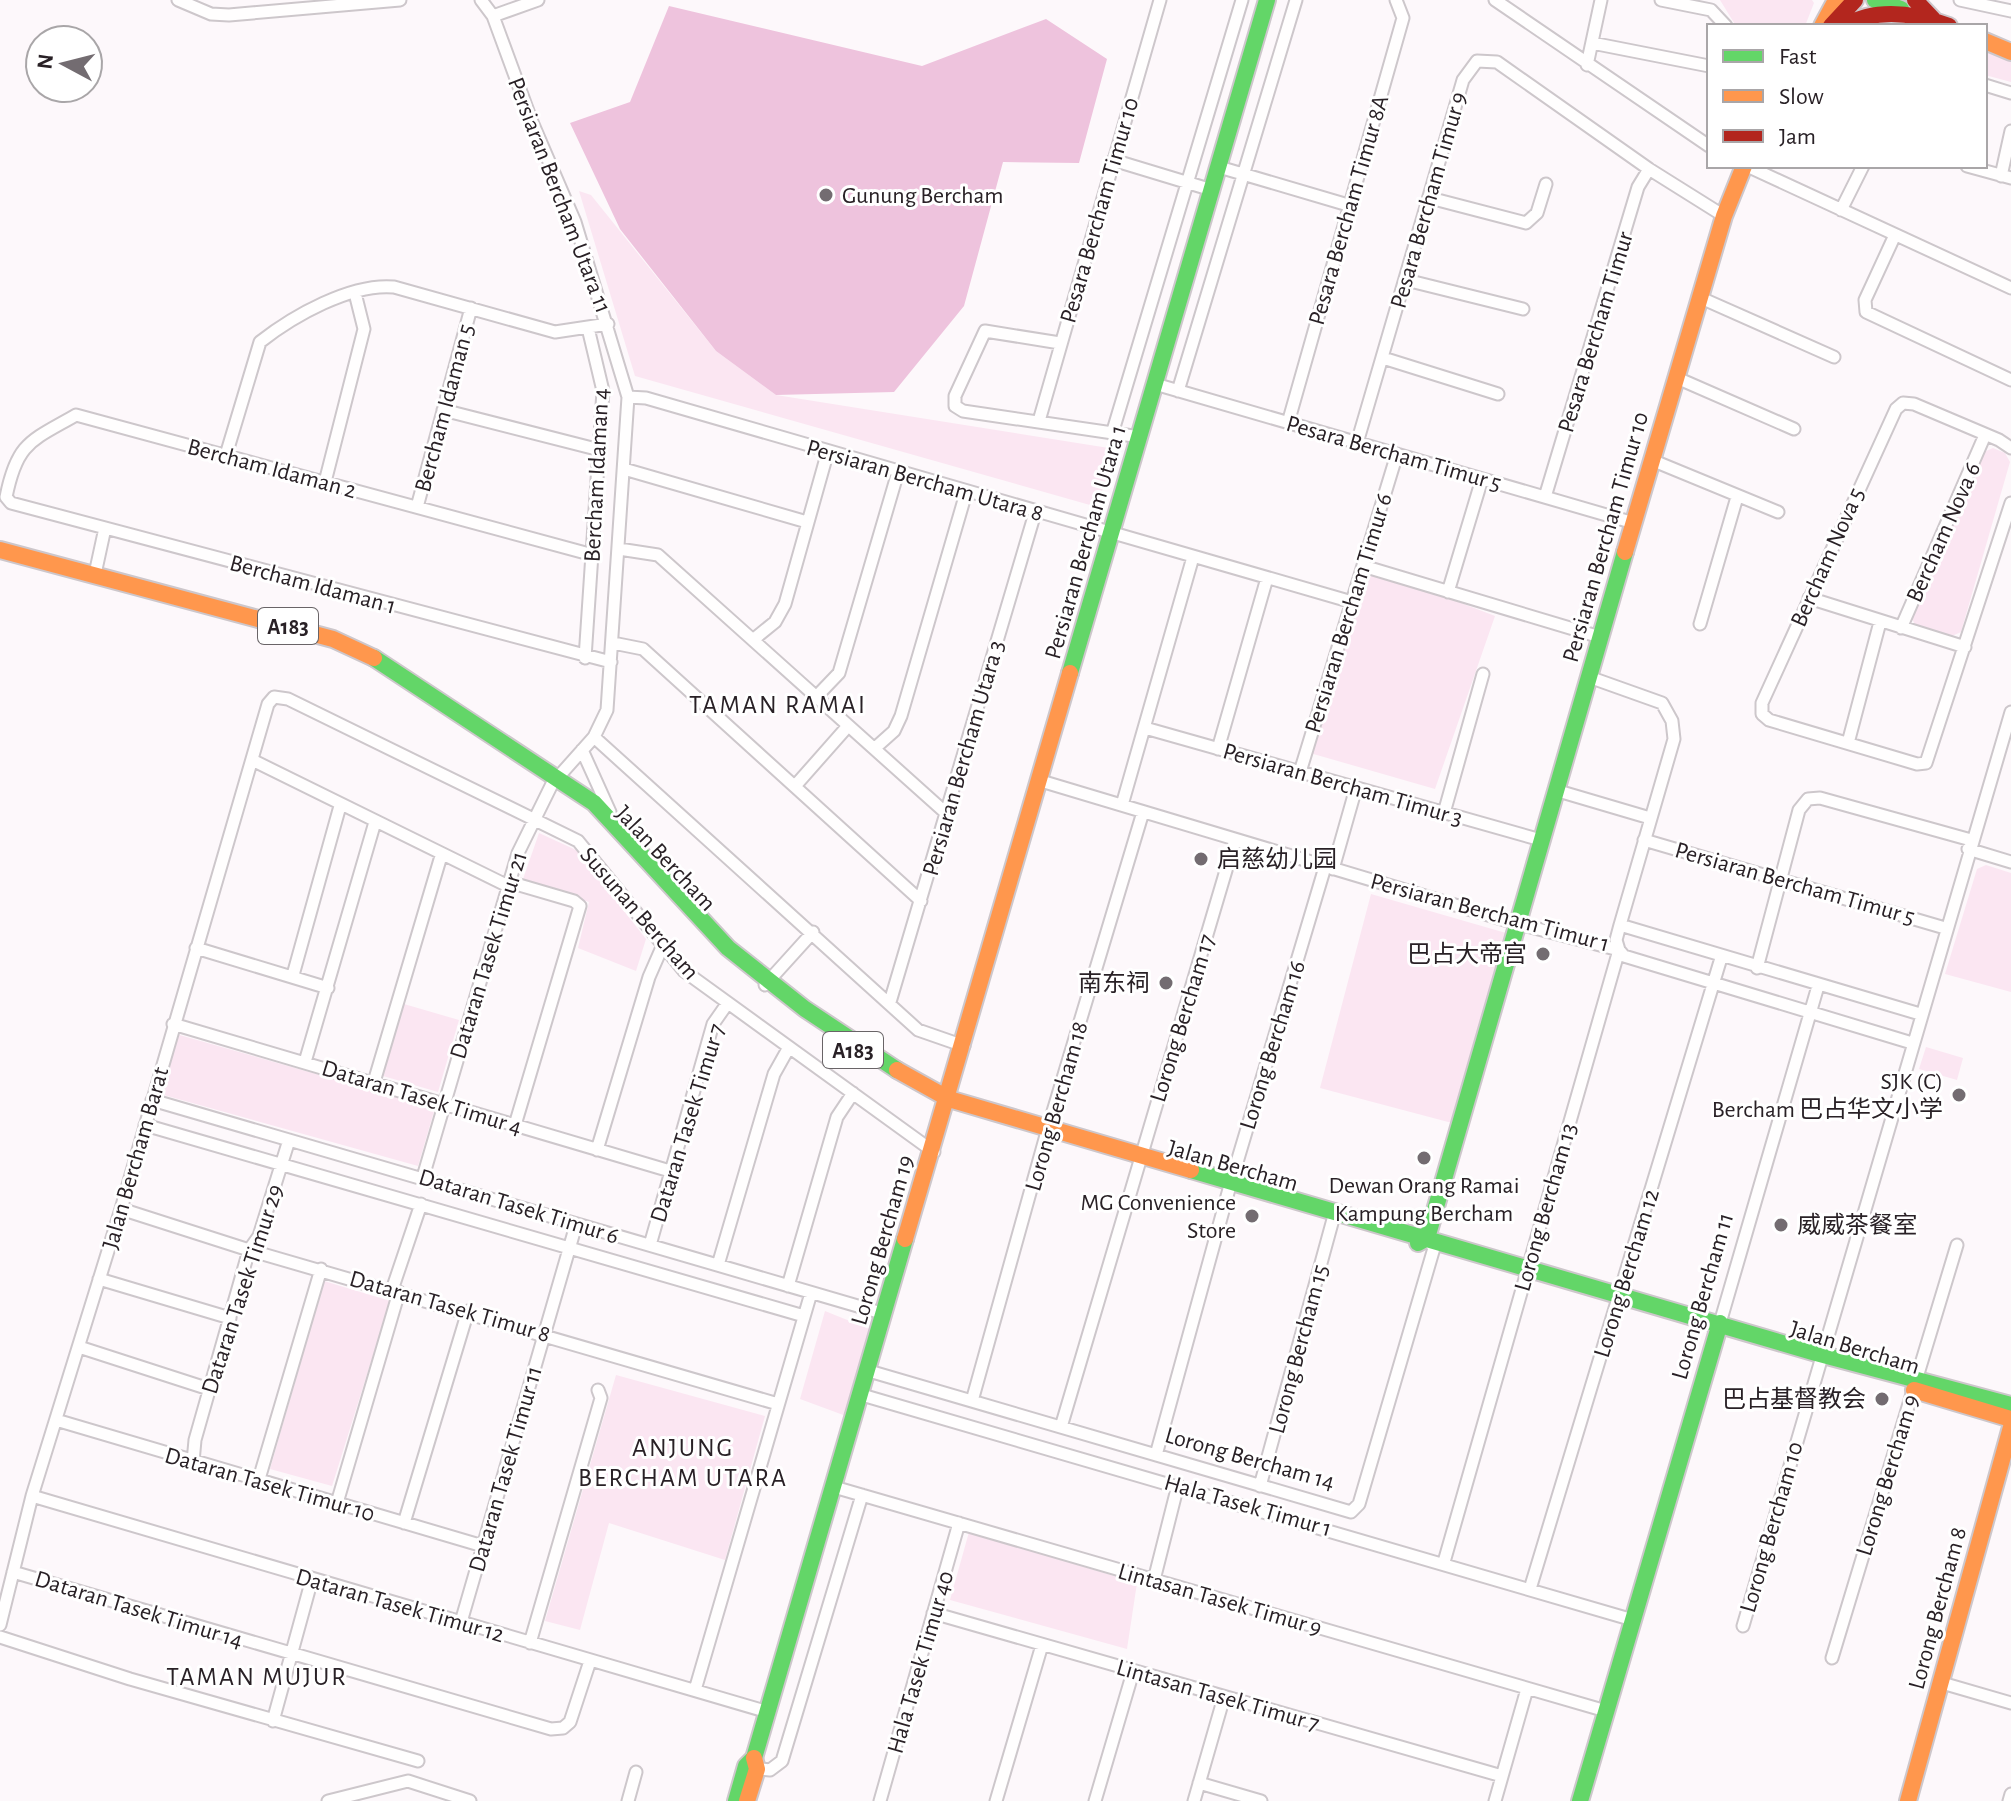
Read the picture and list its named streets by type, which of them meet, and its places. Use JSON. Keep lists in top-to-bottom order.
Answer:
{
  "streets": {
    "street": [
      "Persiaran Bercham Utara 11",
      "Pesara Bercham Timur 9",
      "Pesara Bercham Timur 10",
      "Pesara Bercham Timur 8A",
      "Pesara Bercham Timur",
      "Bercham Idaman 5",
      "Pesara Bercham Timur 5",
      "Bercham Idaman 2",
      "Bercham Idaman 4",
      "Persiaran Bercham Utara 8",
      "Bercham Nova 6",
      "Persiaran Bercham Timur 10",
      "Persiaran Bercham Utara 1",
      "Bercham Nova 5",
      "Bercham Idaman 1",
      "Persiaran Bercham Timur 6",
      "A183",
      "Persiaran Bercham Utara 3",
      "Persiaran Bercham Timur 3",
      "Jalan Bercham",
      "Persiaran Bercham Timur 5",
      "Persiaran Bercham Timur 1",
      "Susunan Bercham",
      "Dataran Tasek Timur 21",
      "Lorong Bercham 17",
      "Lorong Bercham 16",
      "Dataran Tasek Timur 4",
      "Lorong Bercham 18",
      "Dataran Tasek Timur 7",
      "Jalan Bercham Barat",
      "Dataran Tasek Timur 6",
      "Lorong Bercham 13",
      "Lorong Bercham 19",
      "Lorong Bercham 12",
      "Dataran Tasek Timur 29",
      "Lorong Bercham 11",
      "Dataran Tasek Timur 8",
      "Lorong Bercham 15",
      "Lorong Bercham 14",
      "Dataran Tasek Timur 11",
      "Lorong Bercham 9",
      "Dataran Tasek Timur 10",
      "Hala Tasek Timur 1",
      "Lorong Bercham 10",
      "Lintasan Tasek Timur 9",
      "Dataran Tasek Timur 12",
      "Lorong Bercham 8",
      "Dataran Tasek Timur 14",
      "Hala Tasek Timur 40",
      "Lintasan Tasek Timur 7"
    ]
  },
  "crossings": [
    ["Persiaran Bercham Utara 11", "Persiaran Bercham Utara 8"],
    ["Persiaran Bercham Utara 11", "Bercham Idaman 1"],
    ["Persiaran Bercham Utara 11", "Jalan Bercham"],
    ["Persiaran Bercham Utara 11", "Dataran Tasek Timur 21"],
    ["Pesara Bercham Timur 9", "Pesara Bercham Timur"],
    ["Pesara Bercham Timur 9", "Pesara Bercham Timur 5"],
    ["Pesara Bercham Timur 9", "Persiaran Bercham Timur 10"],
    ["Pesara Bercham Timur 8A", "Pesara Bercham Timur 5"],
    ["Pesara Bercham Timur", "Pesara Bercham Timur 5"],
    ["Bercham Idaman 5", "Bercham Idaman 2"],
    ["Pesara Bercham Timur 5", "Persiaran Bercham Timur 10"],
    ["Pesara Bercham Timur 5", "Persiaran Bercham Utara 1"],
    ["Pesara Bercham Timur 5", "Persiaran Bercham Timur 6"],
    ["Bercham Idaman 2", "Bercham Idaman 4"],
    ["Bercham Idaman 2", "Bercham Idaman 1"],
    ["Bercham Idaman 4", "Bercham Idaman 1"],
    ["Persiaran Bercham Utara 8", "Persiaran Bercham Utara 1"],
    ["Persiaran Bercham Utara 8", "Persiaran Bercham Timur 6"],
    ["Persiaran Bercham Utara 8", "Persiaran Bercham Utara 3"],
    ["Bercham Nova 6", "Bercham Nova 5"],
    ["Persiaran Bercham Timur 10", "Persiaran Bercham Timur 3"],
    ["Persiaran Bercham Timur 10", "Persiaran Bercham Timur 1"],
    ["Persiaran Bercham Timur 10", "Lorong Bercham 14"],
    ["Persiaran Bercham Utara 1", "Jalan Bercham"],
    ["Persiaran Bercham Utara 1", "Persiaran Bercham Timur 1"],
    ["Persiaran Bercham Utara 1", "Lorong Bercham 19"],
    ["Persiaran Bercham Timur 6", "Persiaran Bercham Timur 3"],
    ["Persiaran Bercham Timur 3", "Lorong Bercham 16"],
    ["Jalan Bercham", "Dataran Tasek Timur 21"],
    ["Jalan Bercham", "Lorong Bercham 17"],
    ["Jalan Bercham", "Lorong Bercham 16"],
    ["Jalan Bercham", "Lorong Bercham 18"],
    ["Jalan Bercham", "Lorong Bercham 13"],
    ["Jalan Bercham", "Lorong Bercham 19"],
    ["Jalan Bercham", "Lorong Bercham 12"],
    ["Jalan Bercham", "Lorong Bercham 11"],
    ["Jalan Bercham", "Lorong Bercham 15"],
    ["Jalan Bercham", "Lorong Bercham 14"],
    ["Jalan Bercham", "Lorong Bercham 9"],
    ["Jalan Bercham", "Lorong Bercham 10"],
    ["Persiaran Bercham Timur 5", "Lorong Bercham 10"],
    ["Persiaran Bercham Timur 1", "Lorong Bercham 17"],
    ["Persiaran Bercham Timur 1", "Lorong Bercham 16"],
    ["Persiaran Bercham Timur 1", "Lorong Bercham 18"],
    ["Persiaran Bercham Timur 1", "Lorong Bercham 13"],
    ["Persiaran Bercham Timur 1", "Lorong Bercham 12"],
    ["Persiaran Bercham Timur 1", "Lorong Bercham 11"],
    ["Persiaran Bercham Timur 1", "Lorong Bercham 14"],
    ["Persiaran Bercham Timur 1", "Lorong Bercham 10"],
    ["Susunan Bercham", "Dataran Tasek Timur 21"],
    ["Susunan Bercham", "Dataran Tasek Timur 7"],
    ["Susunan Bercham", "Jalan Bercham Barat"],
    ["Susunan Bercham", "Lorong Bercham 19"],
    ["Dataran Tasek Timur 21", "Dataran Tasek Timur 4"],
    ["Dataran Tasek Timur 21", "Dataran Tasek Timur 6"],
    ["Lorong Bercham 17", "Lorong Bercham 14"],
    ["Lorong Bercham 16", "Lorong Bercham 14"],
    ["Dataran Tasek Timur 4", "Dataran Tasek Timur 7"],
    ["Dataran Tasek Timur 4", "Jalan Bercham Barat"],
    ["Lorong Bercham 18", "Lorong Bercham 14"],
    ["Dataran Tasek Timur 7", "Dataran Tasek Timur 6"],
    ["Jalan Bercham Barat", "Dataran Tasek Timur 6"],
    ["Jalan Bercham Barat", "Dataran Tasek Timur 8"],
    ["Jalan Bercham Barat", "Dataran Tasek Timur 10"],
    ["Jalan Bercham Barat", "Dataran Tasek Timur 12"],
    ["Jalan Bercham Barat", "Dataran Tasek Timur 14"],
    ["Dataran Tasek Timur 6", "Lorong Bercham 19"],
    ["Dataran Tasek Timur 6", "Dataran Tasek Timur 29"],
    ["Dataran Tasek Timur 6", "Dataran Tasek Timur 11"],
    ["Lorong Bercham 13", "Hala Tasek Timur 1"],
    ["Lorong Bercham 19", "Lorong Bercham 14"],
    ["Lorong Bercham 19", "Hala Tasek Timur 1"],
    ["Lorong Bercham 19", "Lintasan Tasek Timur 9"],
    ["Lorong Bercham 19", "Dataran Tasek Timur 12"],
    ["Lorong Bercham 12", "Hala Tasek Timur 1"],
    ["Dataran Tasek Timur 29", "Dataran Tasek Timur 8"],
    ["Dataran Tasek Timur 29", "Dataran Tasek Timur 10"],
    ["Lorong Bercham 11", "Hala Tasek Timur 1"],
    ["Lorong Bercham 11", "Lintasan Tasek Timur 9"],
    ["Dataran Tasek Timur 8", "Dataran Tasek Timur 11"],
    ["Lorong Bercham 15", "Lorong Bercham 14"],
    ["Dataran Tasek Timur 11", "Dataran Tasek Timur 10"],
    ["Dataran Tasek Timur 11", "Dataran Tasek Timur 12"],
    ["Lintasan Tasek Timur 9", "Hala Tasek Timur 40"],
    ["Dataran Tasek Timur 12", "Dataran Tasek Timur 14"],
    ["Hala Tasek Timur 40", "Lintasan Tasek Timur 7"]
  ],
  "districts": ["TAMAN RAMAI", "ANJUNG BERCHAM UTARA", "TAMAN MUJUR"],
  "places": [
    "Gunung Bercham",
    "启慈幼儿园",
    "巴占大帝宫",
    "南东祠",
    "SJK (C) Bercham 巴占华文小学",
    "Dewan Orang Ramai Kampung Bercham",
    "MG Convenience Store",
    "威威茶餐室",
    "巴占基督教会"
  ],
  "legend": ["Fast", "Slow", "Jam"],
  "north": "left"
}
